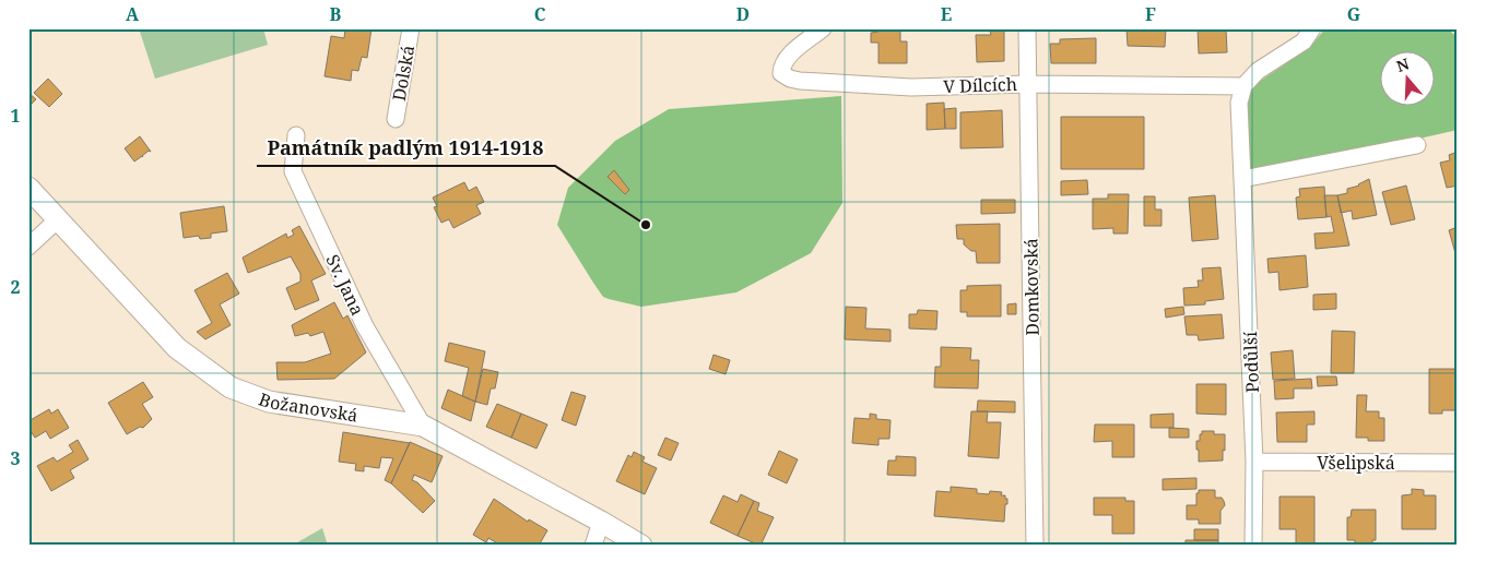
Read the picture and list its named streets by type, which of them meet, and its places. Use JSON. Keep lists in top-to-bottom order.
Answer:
{
  "streets": {
    "street": [
      "Dolská",
      "V Dílcích",
      "Sv. Jana",
      "Domkovská",
      "Podůlší",
      "Božanovská",
      "Všelipská"
    ]
  },
  "crossings": [
    ["V Dílcích", "Domkovská"],
    ["V Dílcích", "Podůlší"],
    ["Sv. Jana", "Božanovská"],
    ["Podůlší", "Všelipská"]
  ],
  "places": ["Památník padlým 1914-1918"],
  "north": "top",
  "grid": {
    "columns": [
      "A",
      "B",
      "C",
      "D",
      "E",
      "F",
      "G"
    ],
    "rows": ["1", "2", "3"]
  }
}
